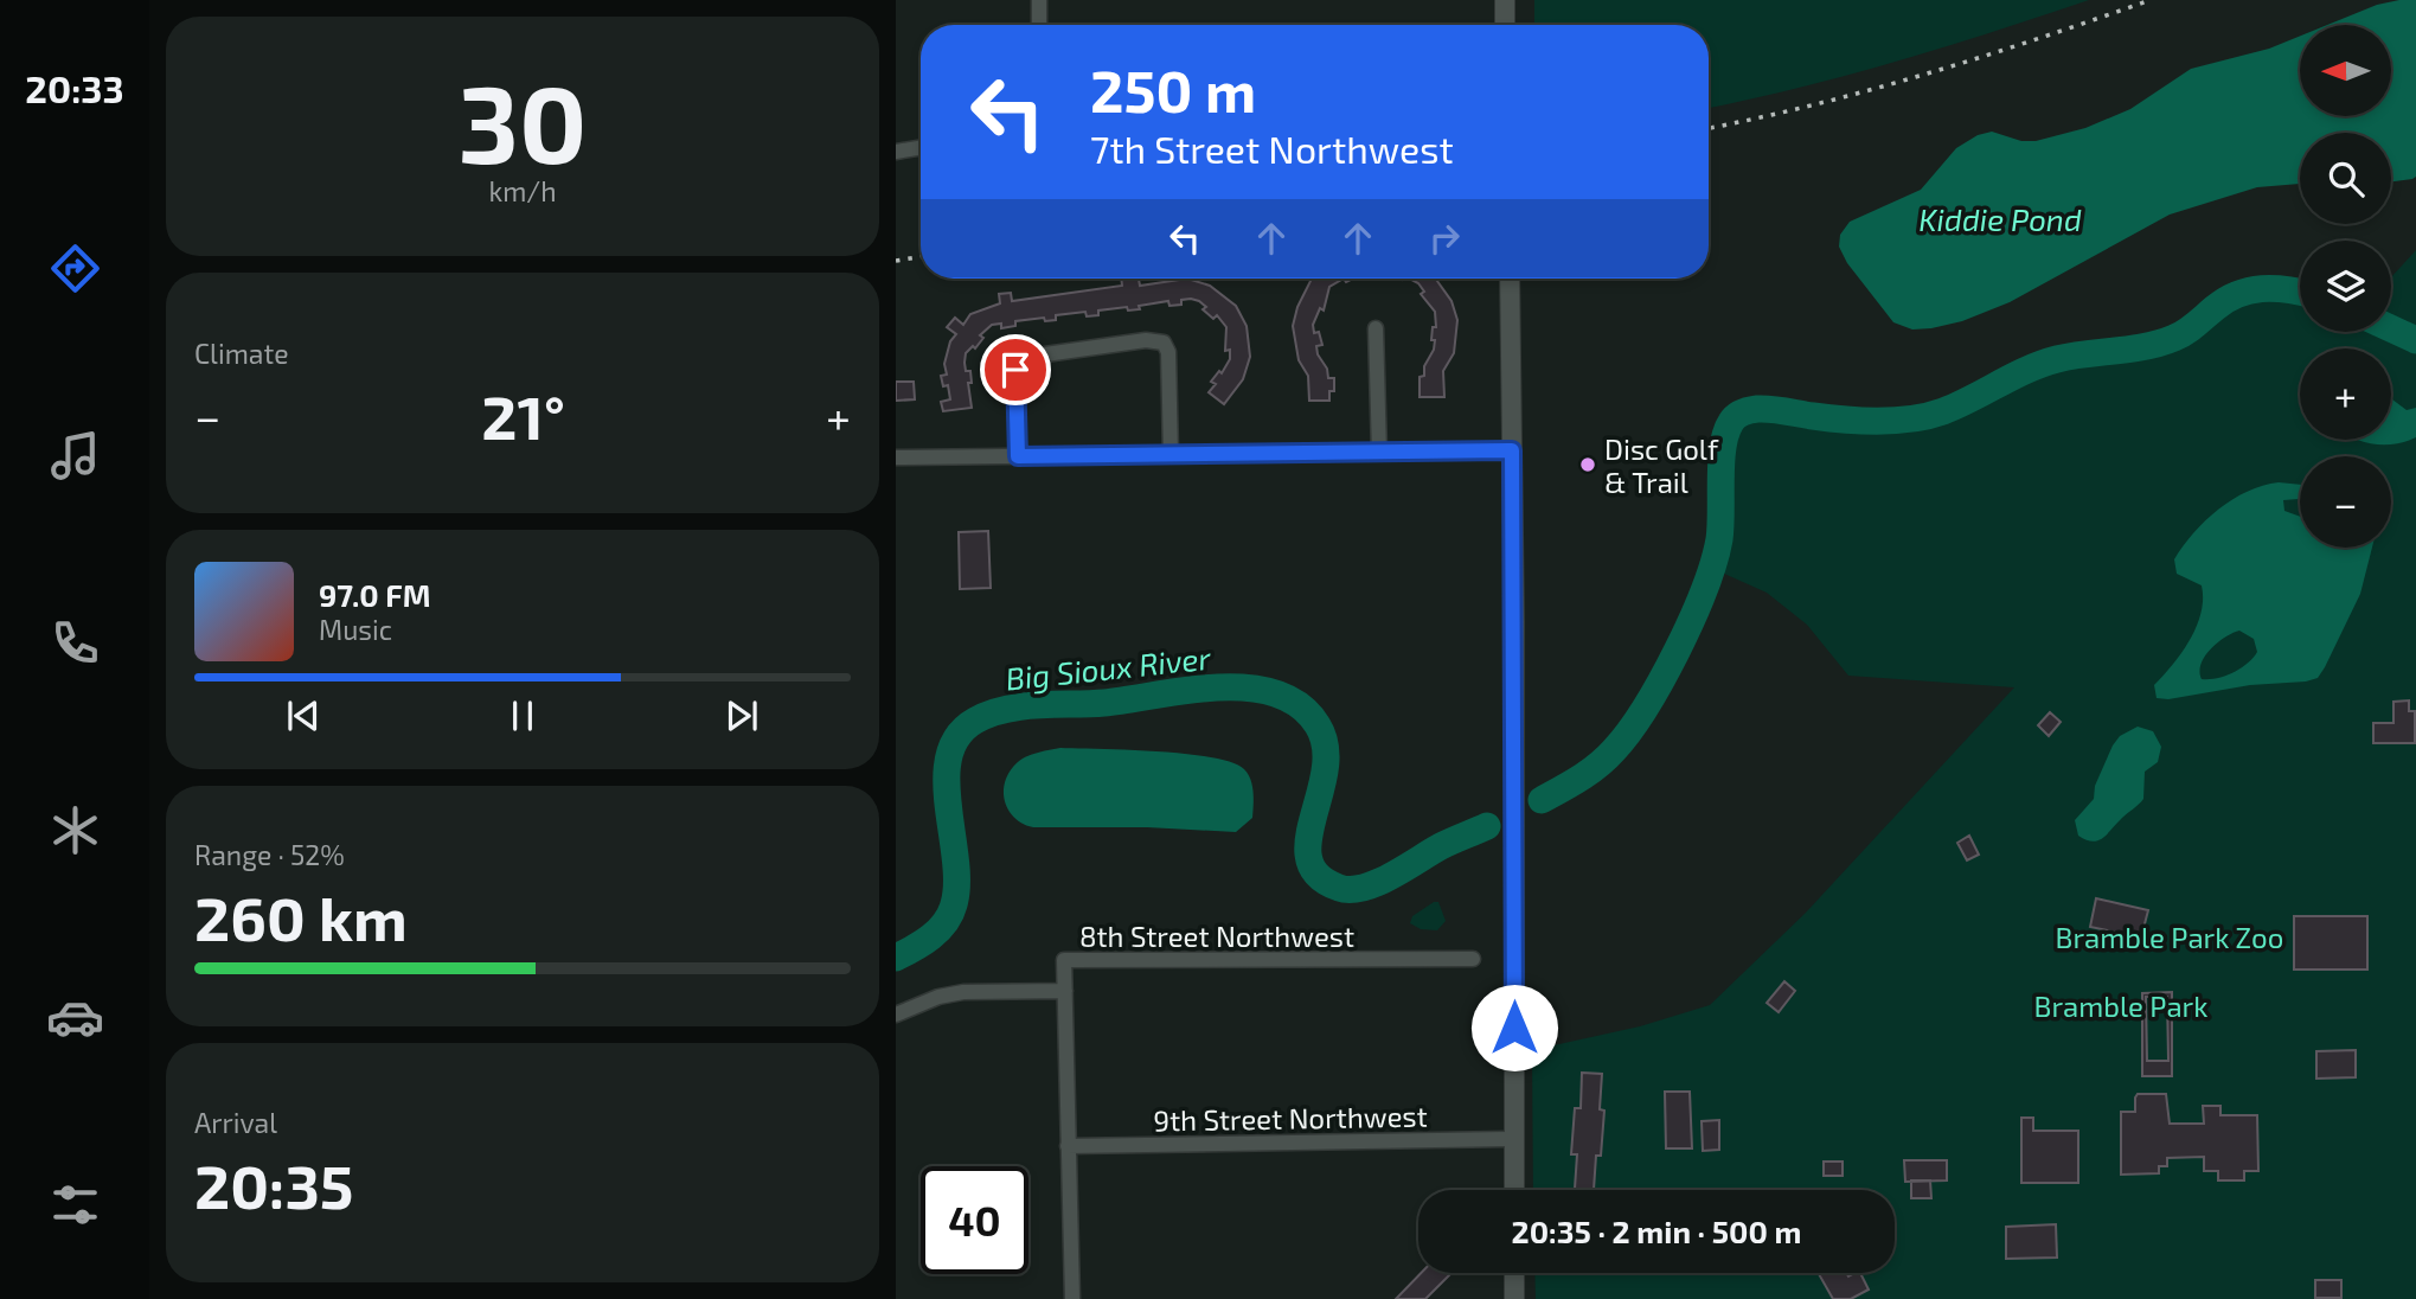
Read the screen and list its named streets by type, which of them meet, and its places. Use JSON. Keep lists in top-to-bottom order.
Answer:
{
  "streets": {
    "street": ["8th Street Northwest", "9th Street Northwest"]
  },
  "water": ["Kiddie Pond", "Big Sioux River"],
  "parks": ["Bramble Park Zoo", "Bramble Park"],
  "places": ["Disc Golf & Trail"],
  "north": "left",
  "page": {
    "tabs": "20:33",
    "tile": [
      ["30", "km/h"],
      "Climate",
      ["Range · 52%", "260 km"],
      ["Arrival", "20:35"]
    ],
    "map_buttons": ["+", "−"],
    "turn": ["250 m", "7th Street Northwest"],
    "heat": ["−", "21°", "+"],
    "song": ["97.0 FM", "Music"],
    "limit": "40",
    "trip": "20:35 · 2 min · 500 m"
  }
}
